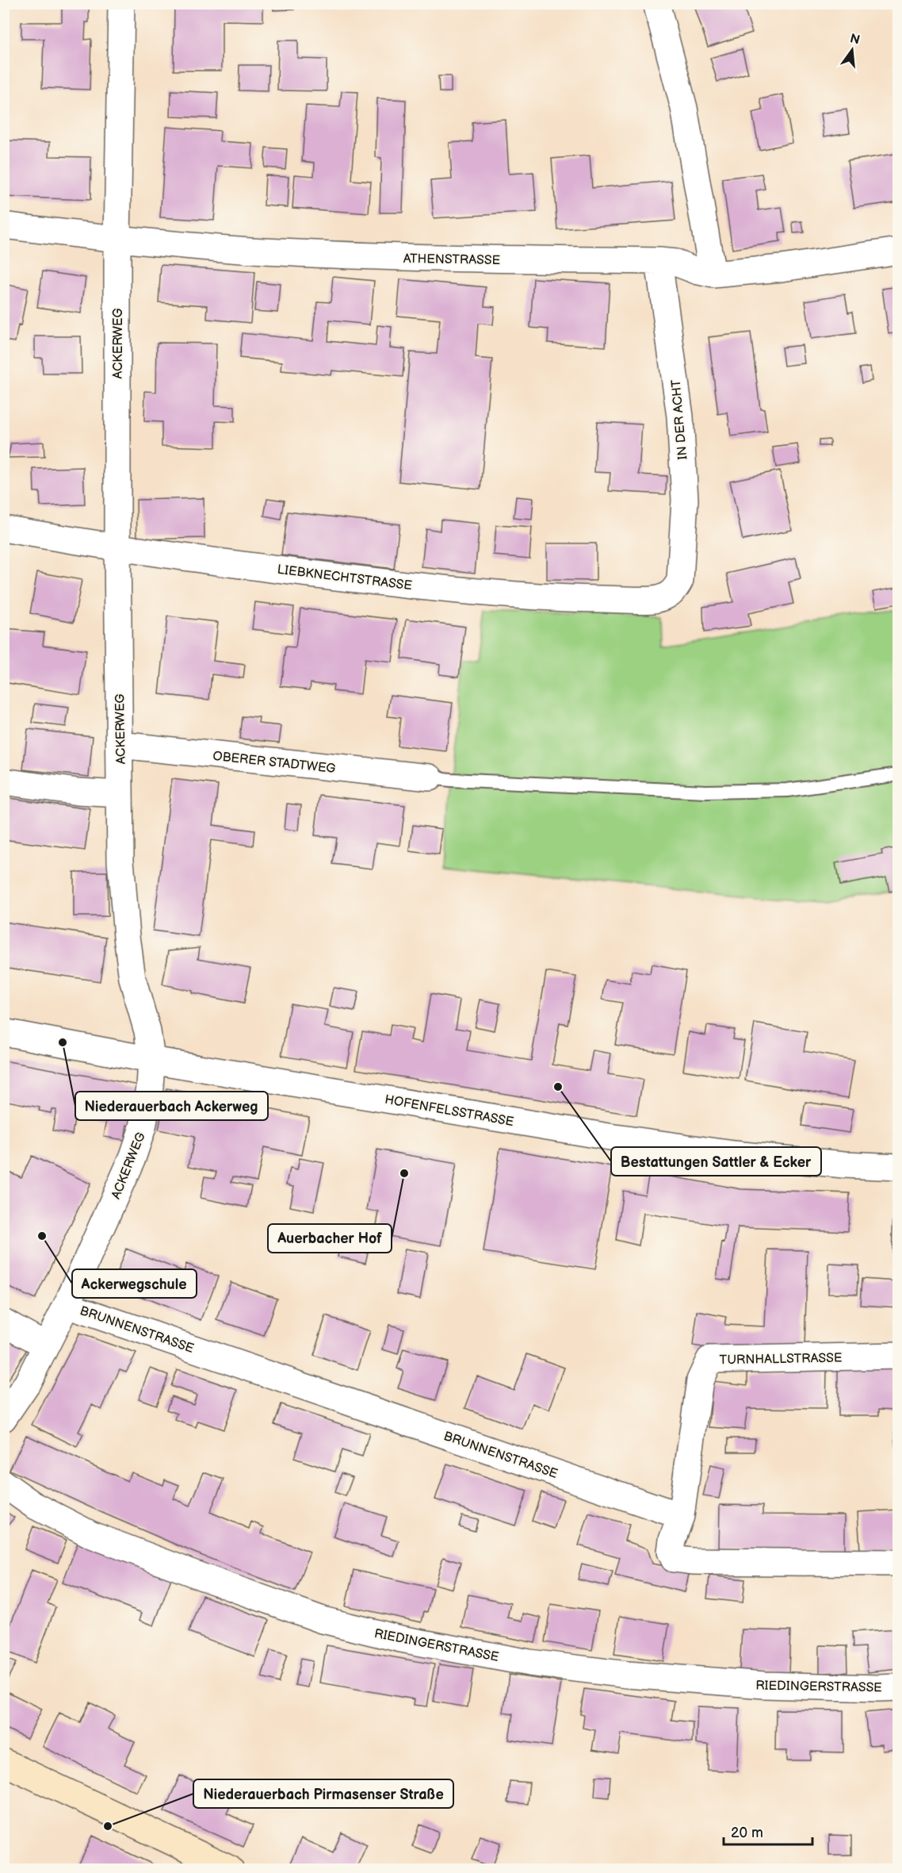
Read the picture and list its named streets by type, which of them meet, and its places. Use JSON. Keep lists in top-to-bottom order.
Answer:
{
  "streets": {
    "street": [
      "ATHENSTRASSE",
      "ACKERWEG",
      "IN DER ACHT",
      "LIEBKNECHTSTRASSE",
      "OBERER STADTWEG",
      "HOFENFELSSTRASSE",
      "BRUNNENSTRASSE",
      "TURNHALLSTRASSE",
      "RIEDINGERSTRASSE"
    ]
  },
  "crossings": [
    ["ATHENSTRASSE", "ACKERWEG"],
    ["ATHENSTRASSE", "IN DER ACHT"],
    ["ACKERWEG", "LIEBKNECHTSTRASSE"],
    ["ACKERWEG", "OBERER STADTWEG"],
    ["ACKERWEG", "HOFENFELSSTRASSE"],
    ["ACKERWEG", "BRUNNENSTRASSE"],
    ["IN DER ACHT", "LIEBKNECHTSTRASSE"],
    ["BRUNNENSTRASSE", "TURNHALLSTRASSE"]
  ],
  "places": [
    "Niederauerbach Ackerweg",
    "Bestattungen Sattler & Ecker",
    "Auerbacher Hof",
    "Ackerwegschule",
    "Niederauerbach Pirmasenser Straße"
  ],
  "scale_bar": "20 m",
  "north": "top"
}
